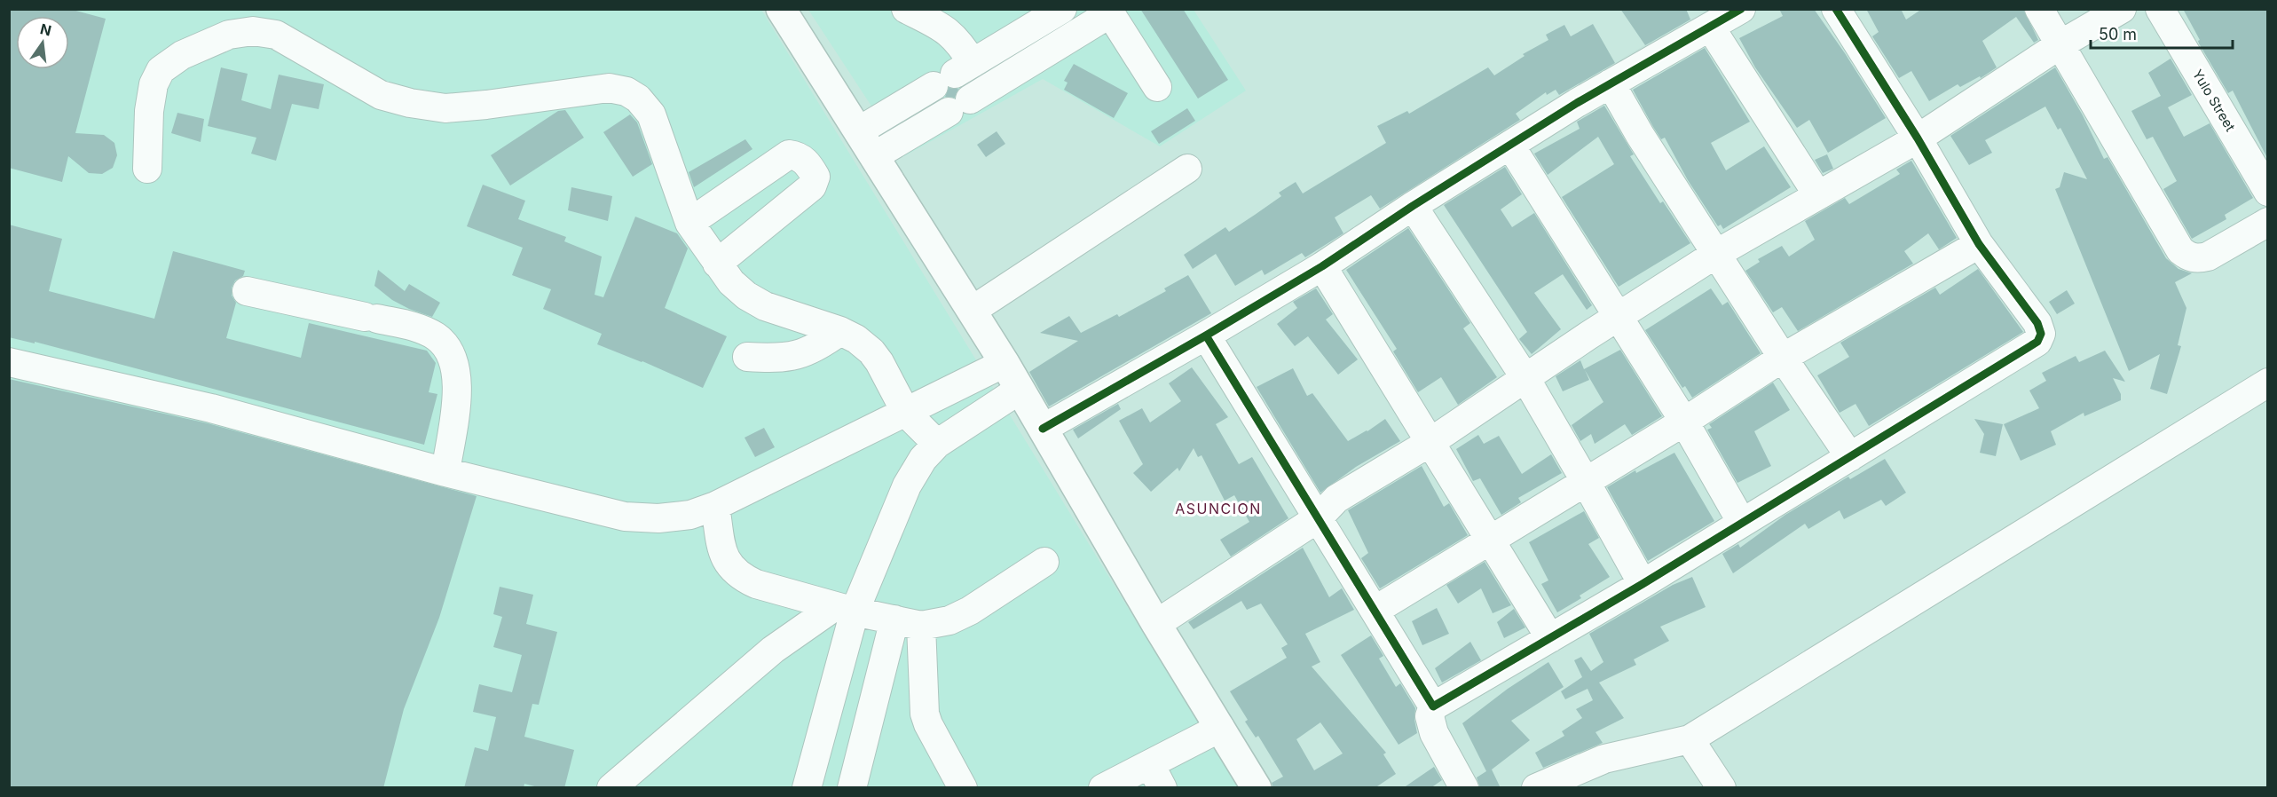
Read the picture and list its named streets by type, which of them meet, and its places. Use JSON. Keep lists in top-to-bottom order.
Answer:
{
  "streets": {
    "street": ["Yulo Street"]
  },
  "districts": ["ASUNCION"],
  "scale_bar": "50 m",
  "north": "top"
}
